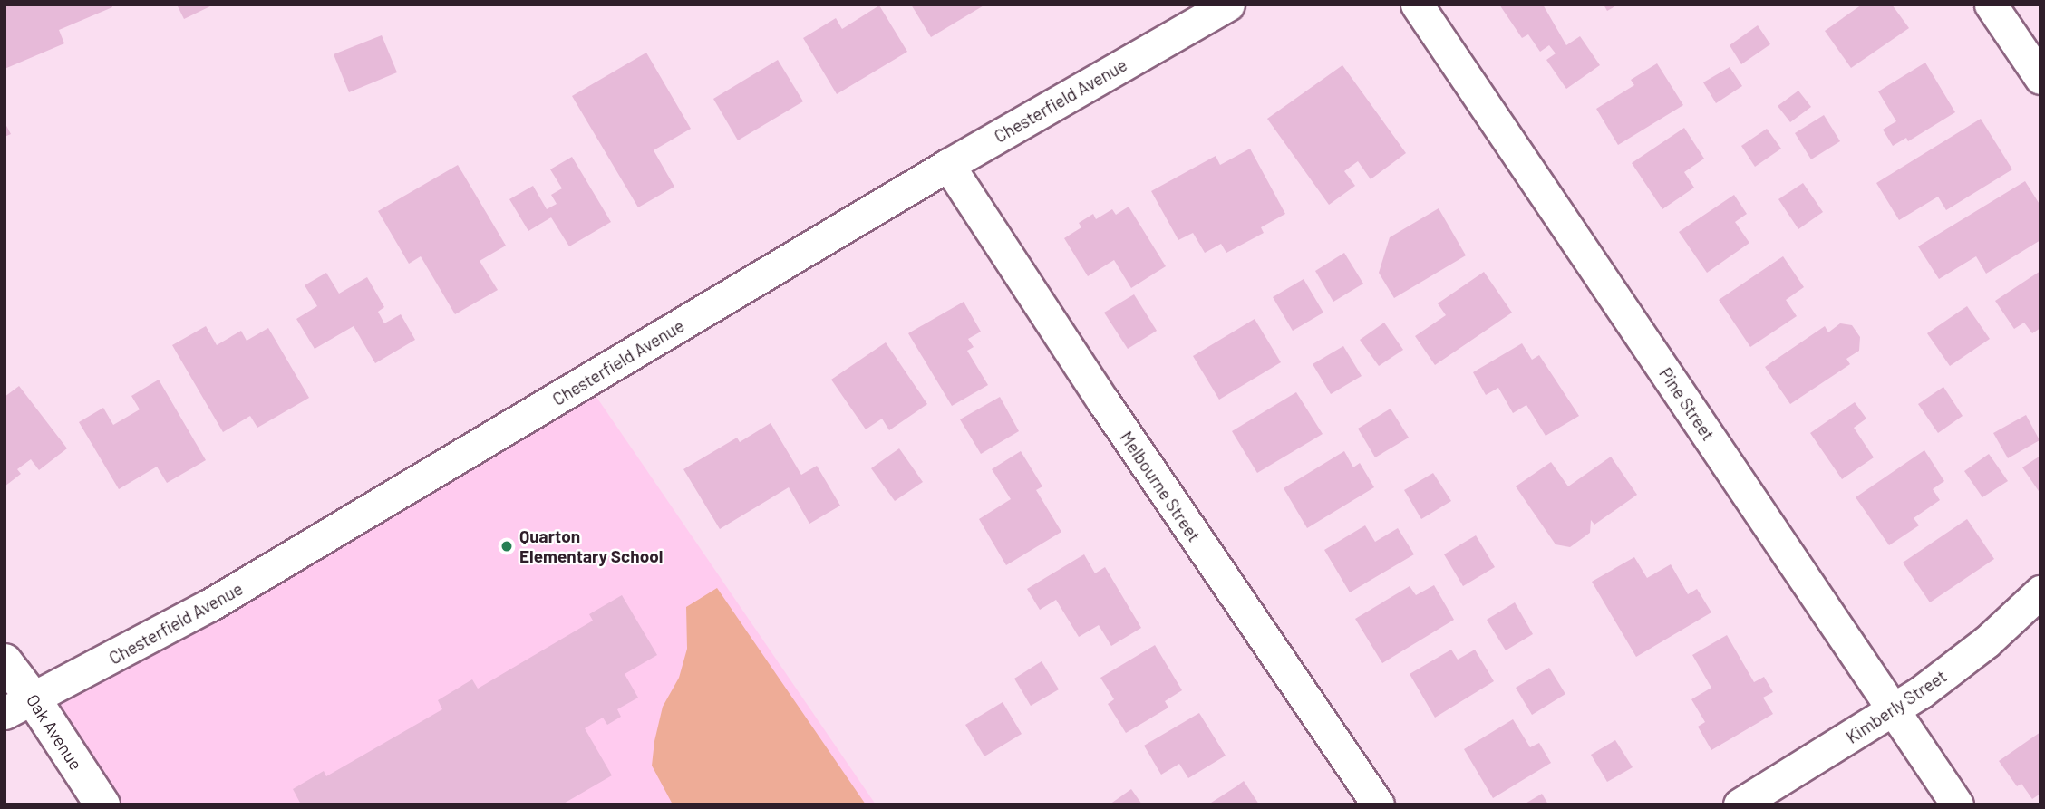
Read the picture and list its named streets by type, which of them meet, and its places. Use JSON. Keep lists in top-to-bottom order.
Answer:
{
  "streets": {
    "street": [
      "Chesterfield Avenue",
      "Pine Street",
      "Melbourne Street",
      "Kimberly Street",
      "Oak Avenue"
    ]
  },
  "crossings": [
    ["Chesterfield Avenue", "Melbourne Street"],
    ["Chesterfield Avenue", "Oak Avenue"],
    ["Pine Street", "Kimberly Street"]
  ],
  "places": ["Quarton Elementary School"]
}
